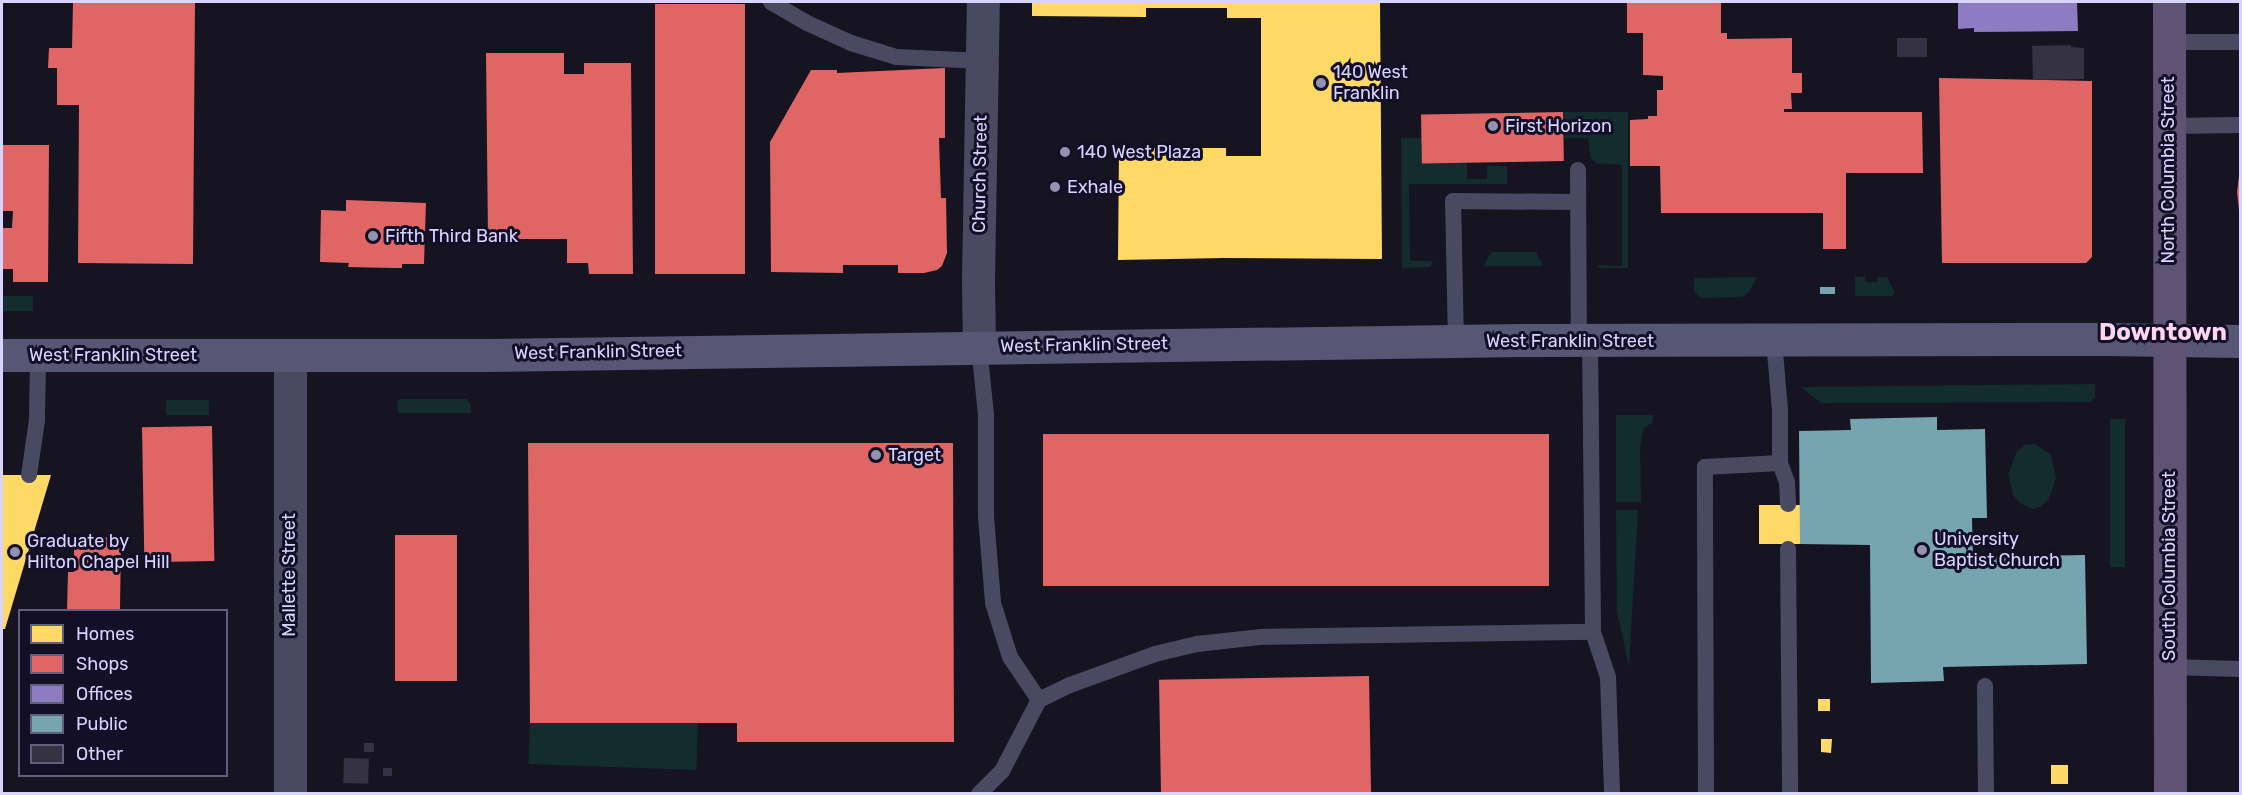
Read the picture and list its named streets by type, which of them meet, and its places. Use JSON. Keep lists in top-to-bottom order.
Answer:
{
  "streets": {
    "main road": ["North Columbia Street", "West Franklin Street", "South Columbia Street"],
    "street": ["Church Street", "Mallette Street"]
  },
  "crossings": [
    ["North Columbia Street", "West Franklin Street"],
    ["North Columbia Street", "South Columbia Street"],
    ["Church Street", "West Franklin Street"],
    ["West Franklin Street", "South Columbia Street"],
    ["West Franklin Street", "Mallette Street"]
  ],
  "districts": ["Downtown"],
  "places": [
    "140 West Franklin",
    "First Horizon",
    "140 West Plaza",
    "Exhale",
    "Fifth Third Bank",
    "Target",
    "University Baptist Church",
    "Graduate by Hilton Chapel Hill"
  ],
  "legend": [
    "Homes",
    "Shops",
    "Offices",
    "Public",
    "Other"
  ]
}
